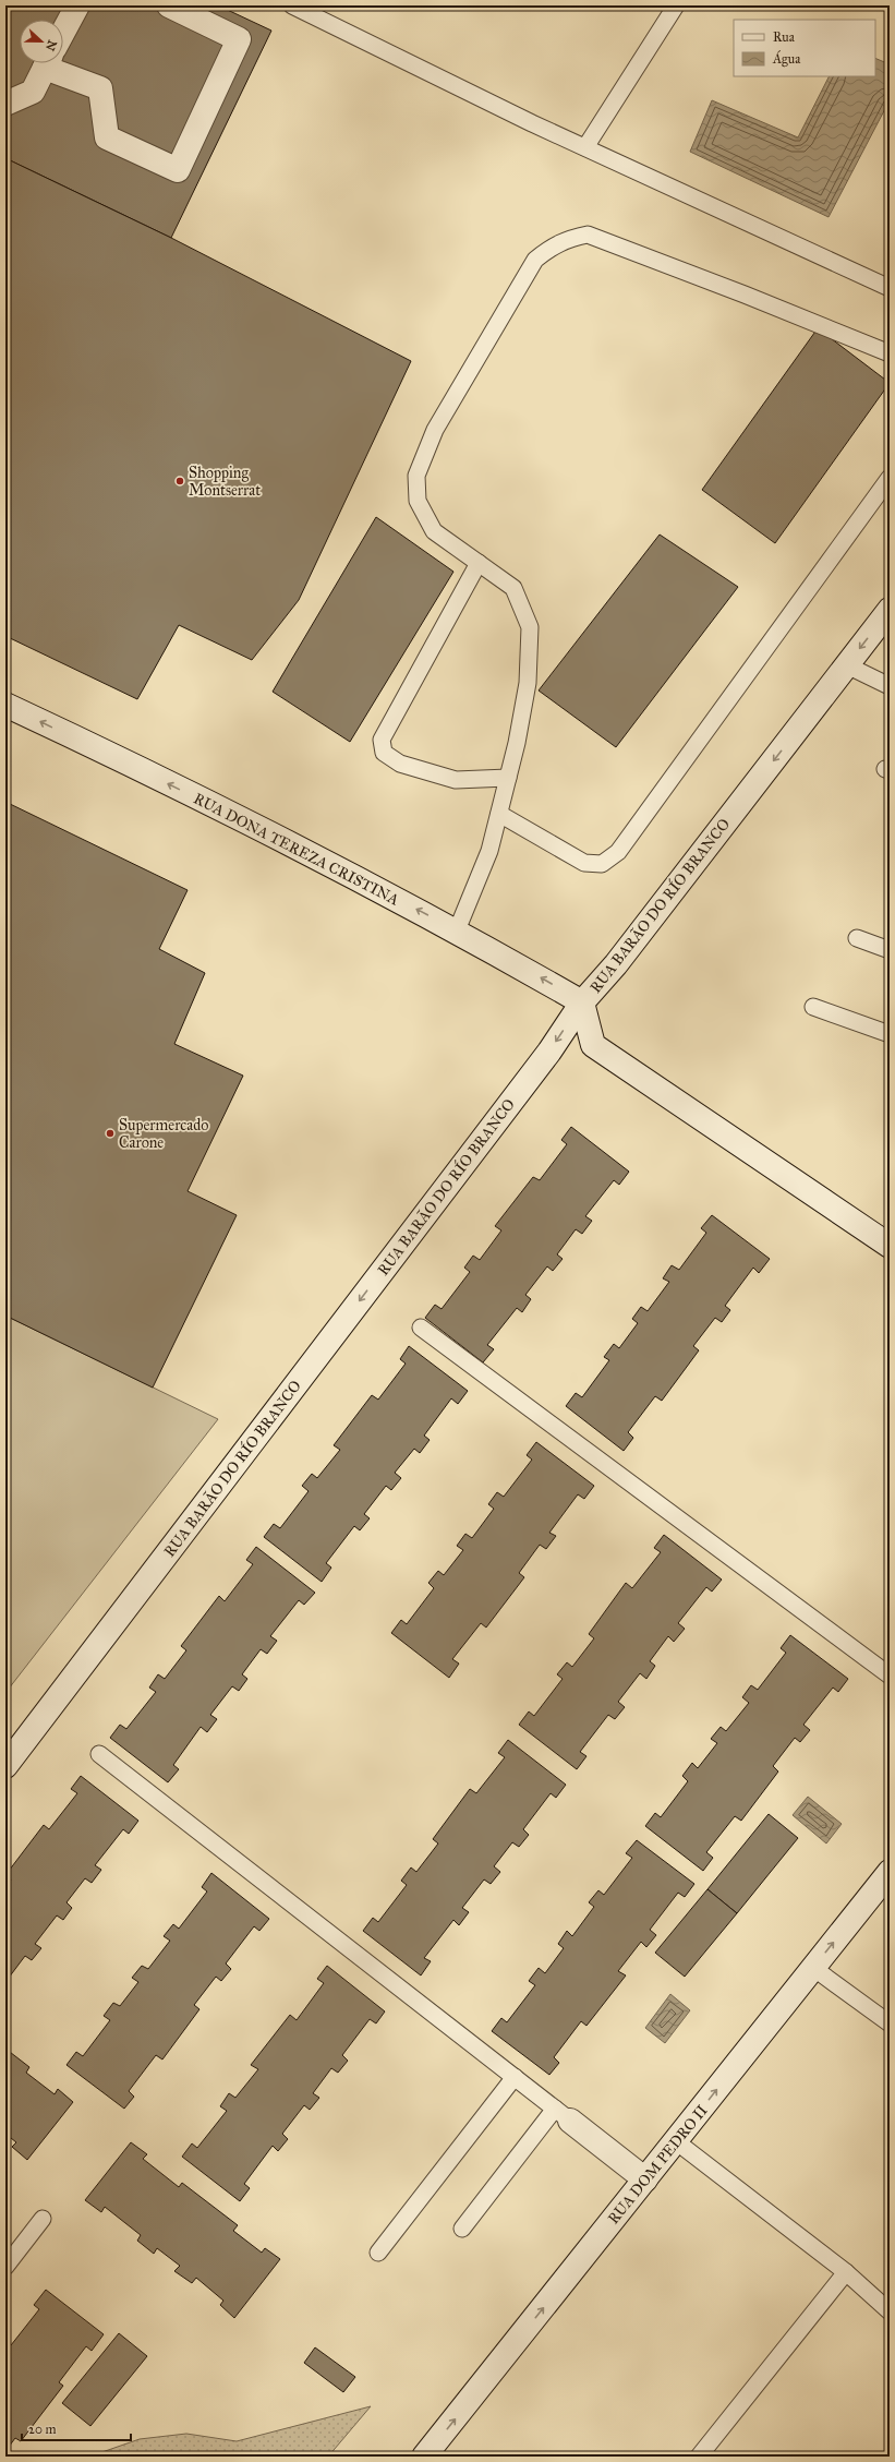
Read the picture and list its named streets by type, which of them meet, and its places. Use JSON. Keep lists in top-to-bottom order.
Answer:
{
  "streets": {
    "street": ["RUA DONA TEREZA CRISTINA", "RUA BARÃO DO RÍO BRANCO", "RUA DOM PEDRO II"]
  },
  "crossings": [
    ["RUA DONA TEREZA CRISTINA", "RUA BARÃO DO RÍO BRANCO"]
  ],
  "one_way": ["RUA DONA TEREZA CRISTINA", "RUA BARÃO DO RÍO BRANCO", "RUA DOM PEDRO II"],
  "places": ["Shopping Montserrat", "Supermercado Carone"],
  "legend": ["Rua", "Água"],
  "scale_bar": "20 m",
  "north": "right"
}
